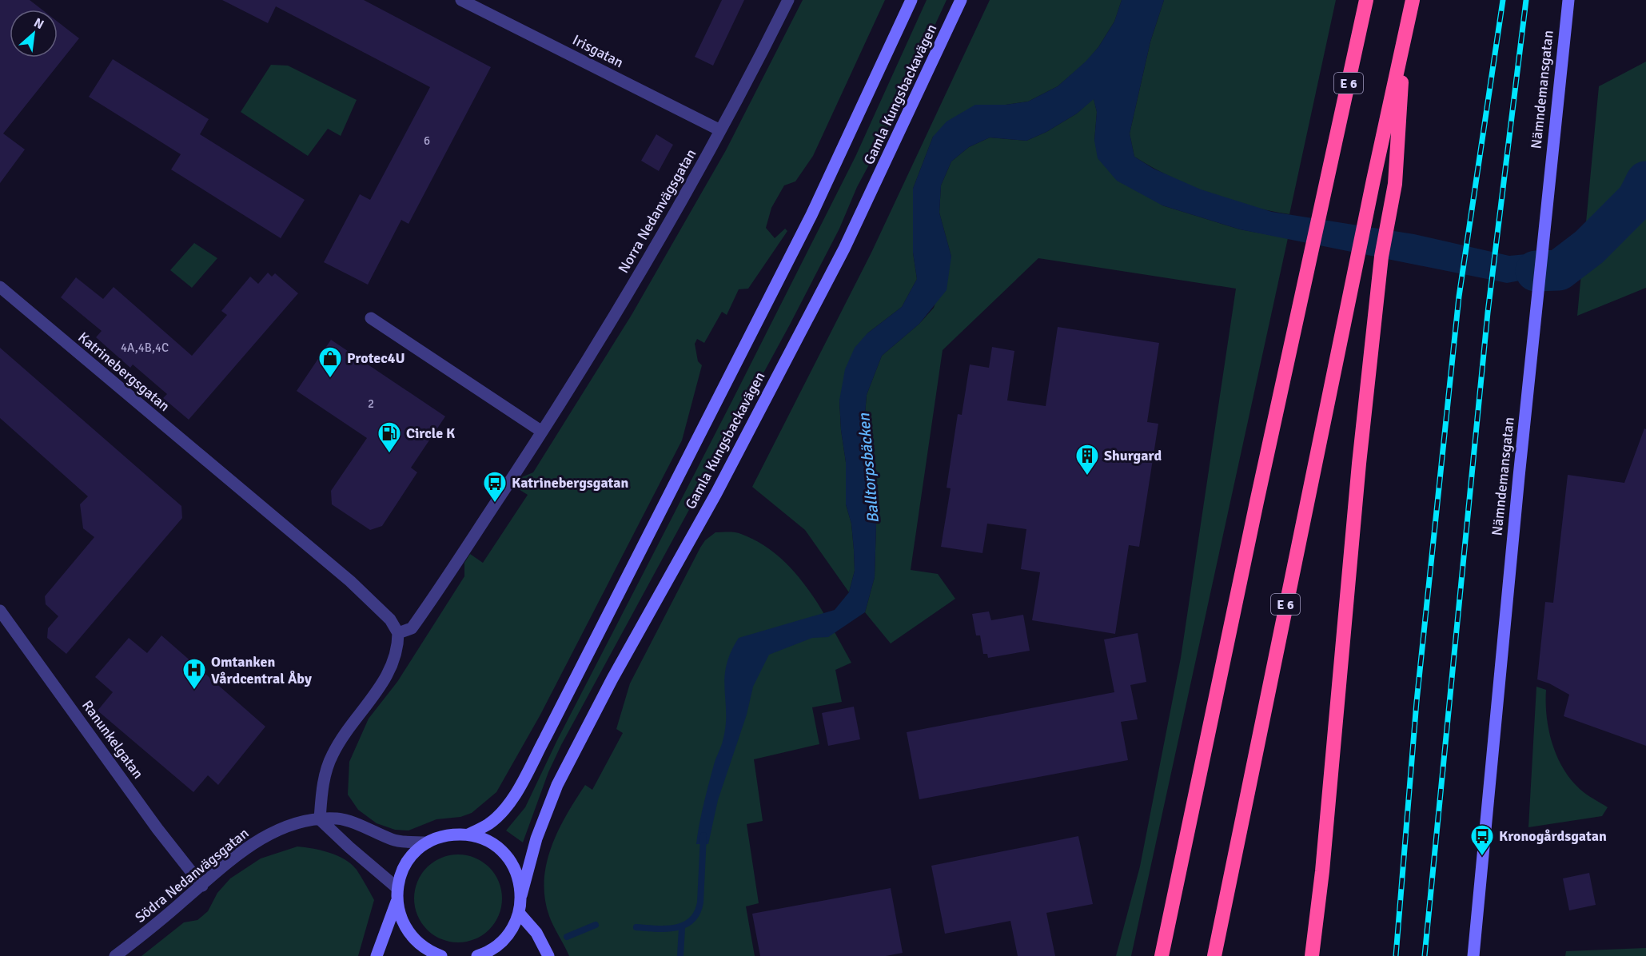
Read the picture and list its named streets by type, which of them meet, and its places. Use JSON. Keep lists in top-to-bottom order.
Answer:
{
  "streets": {
    "highway": ["E 6"],
    "main road": ["Nämndemansgatan", "Gamla Kungsbackavägen"],
    "street": [
      "Irisgatan",
      "Norra Nedanvägsgatan",
      "Katrinebergsgatan",
      "Ranunkelgatan",
      "Södra Nedanvägsgatan"
    ]
  },
  "crossings": [
    ["Irisgatan", "Norra Nedanvägsgatan"],
    ["Norra Nedanvägsgatan", "Katrinebergsgatan"],
    ["Ranunkelgatan", "Södra Nedanvägsgatan"]
  ],
  "water": ["Balltorpsbäcken"],
  "places": {
    "shop": ["Protec4U"],
    "fuel station": ["Circle K"],
    "building": ["Shurgard"],
    "bus stop": ["Katrinebergsgatan", "Kronogårdsgatan"],
    "hospital": ["Omtanken Vårdcentral Åby"]
  },
  "house_numbers": ["6", "4A,4B,4C", "2"],
  "north": "top right"
}
